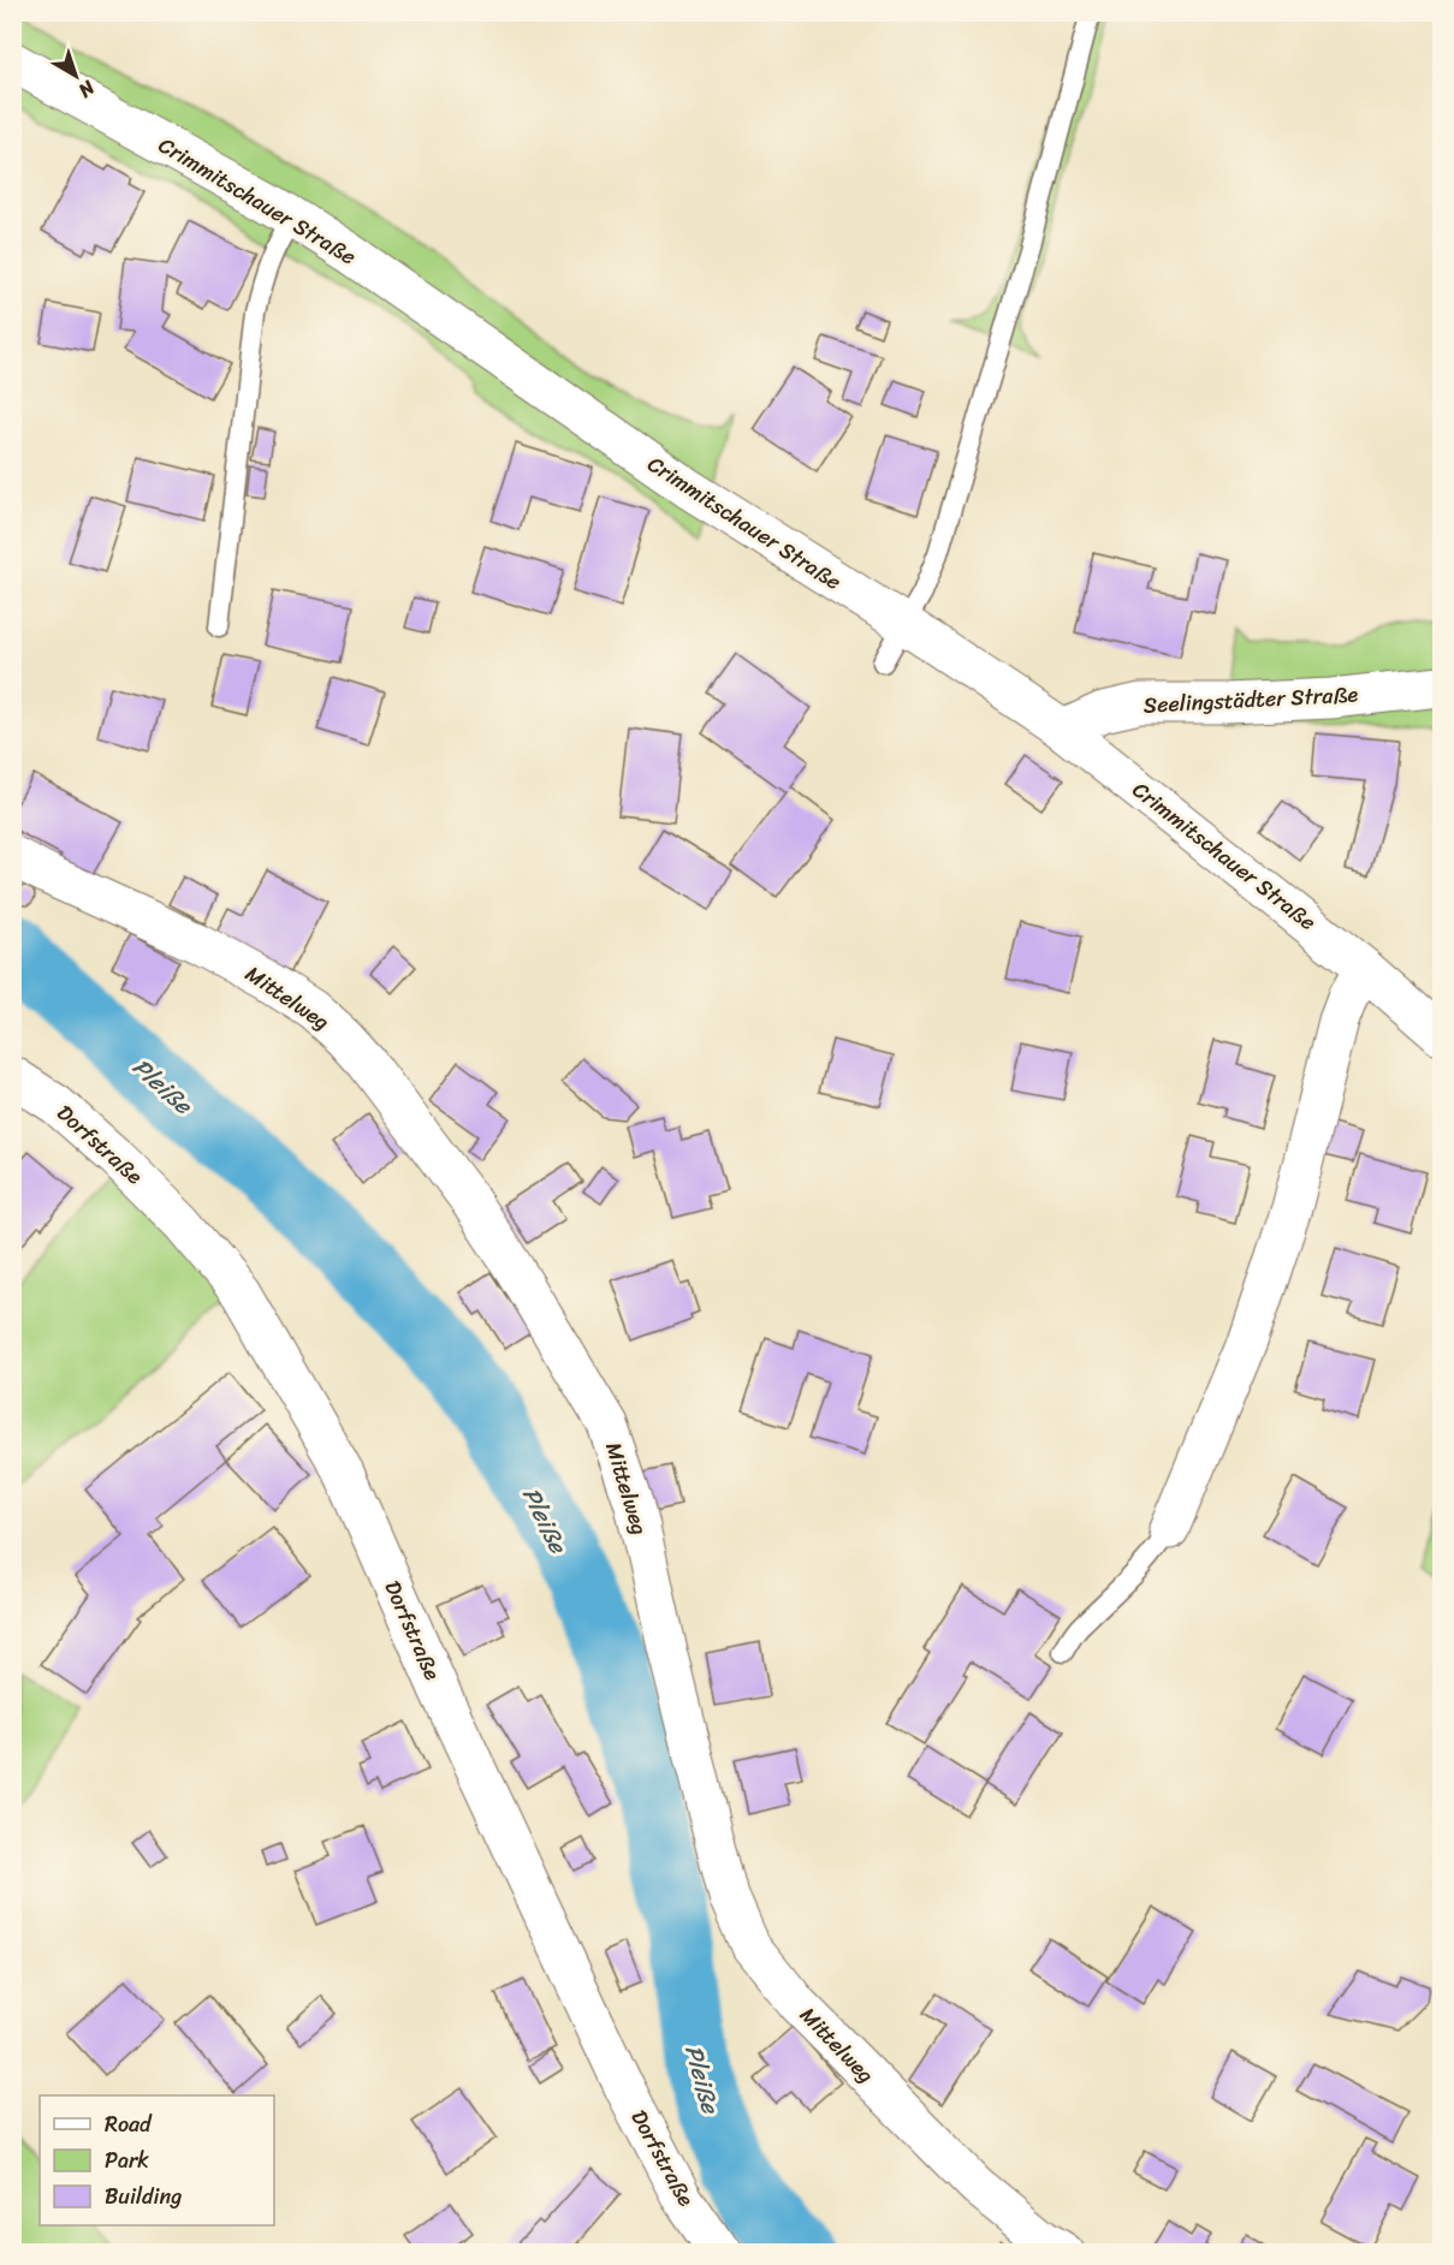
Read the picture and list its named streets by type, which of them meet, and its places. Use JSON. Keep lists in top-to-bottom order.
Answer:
{
  "streets": {
    "street": [
      "Crimmitschauer Straße",
      "Seelingstädter Straße",
      "Mittelweg",
      "Dorfstraße"
    ]
  },
  "crossings": [
    ["Crimmitschauer Straße", "Seelingstädter Straße"]
  ],
  "water": ["Pleiße"],
  "legend": ["Road", "Park", "Building"],
  "north": "bottom right"
}
